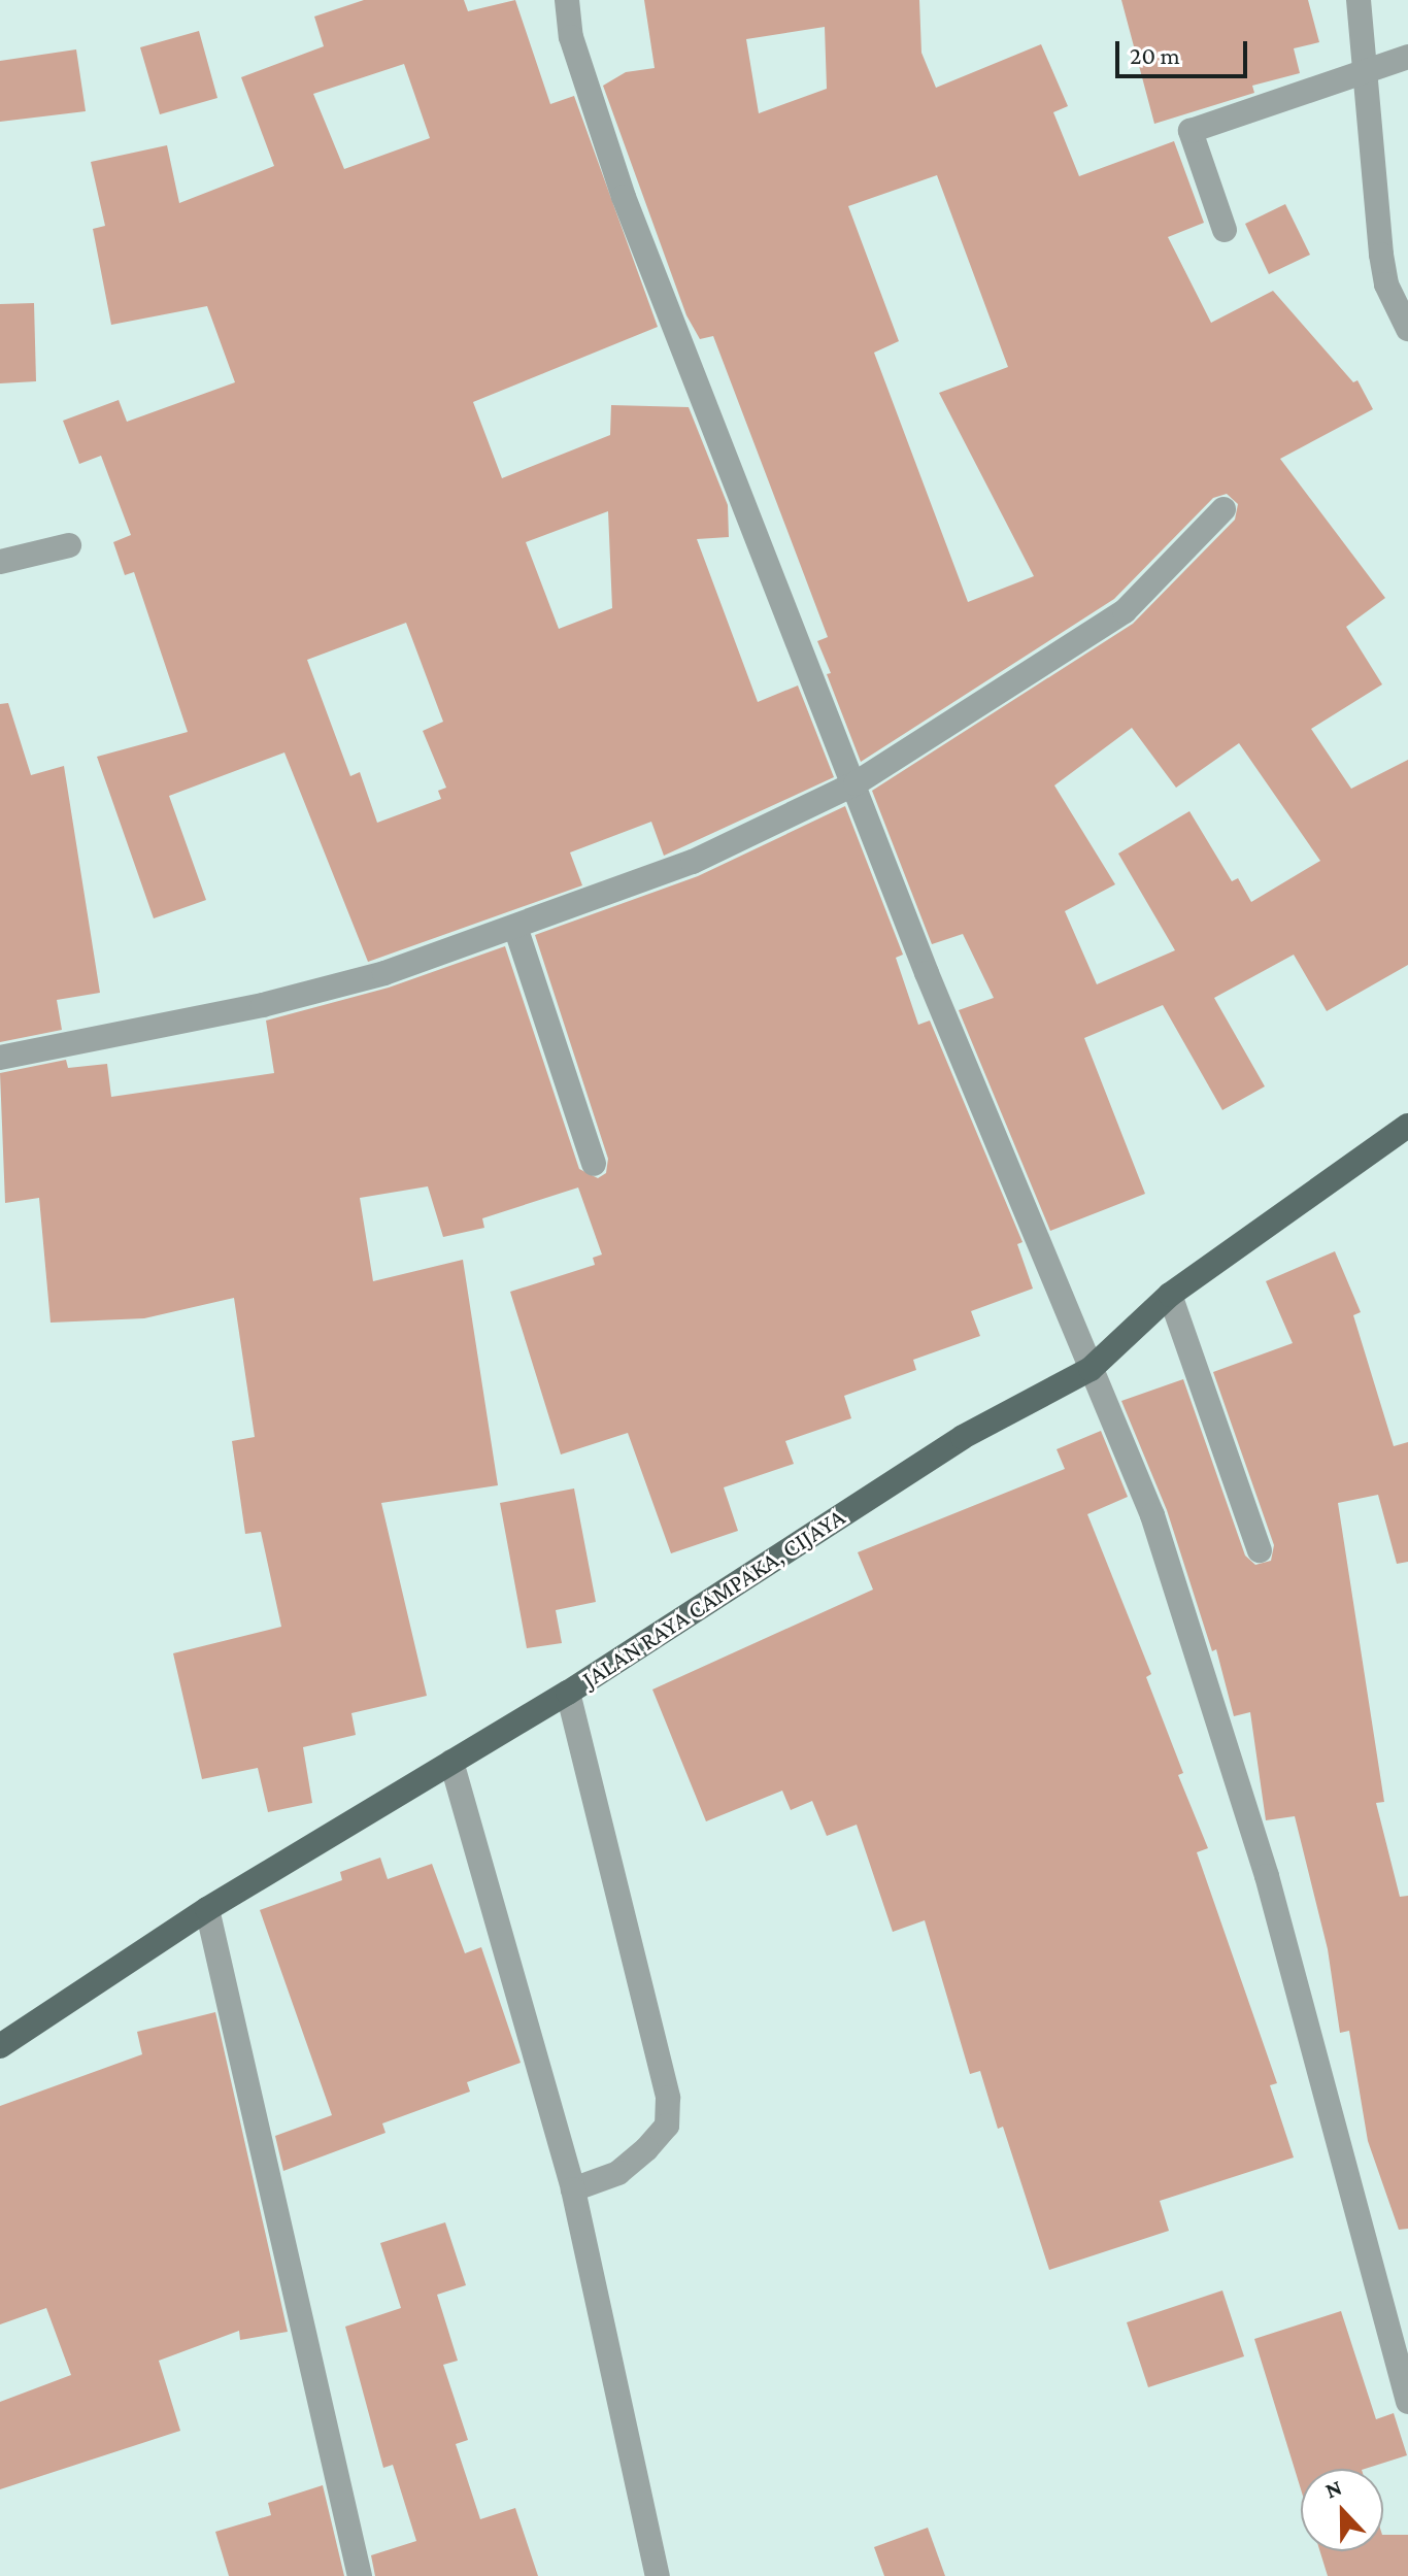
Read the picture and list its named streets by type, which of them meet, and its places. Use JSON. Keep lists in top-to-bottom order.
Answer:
{
  "streets": {
    "main road": ["JALAN RAYA CAMPAKA, CIJAYA"]
  },
  "scale_bar": "20 m",
  "north": "top"
}
